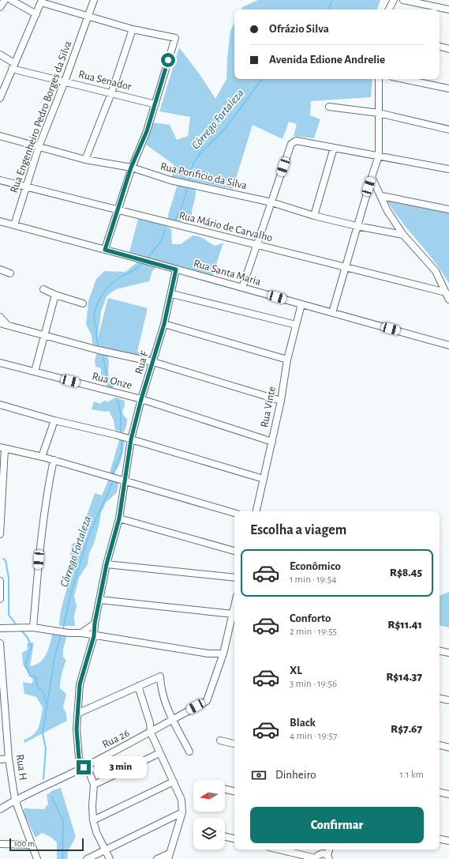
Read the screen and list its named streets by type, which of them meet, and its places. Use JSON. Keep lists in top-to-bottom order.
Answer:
{
  "streets": {
    "street": [
      "Rua Senador",
      "Rua Engenheiro Pedro Borges da Silva",
      "Rua Porificio da Silva",
      "Rua Mário de Carvalho",
      "Rua Santa Maria",
      "Rua F",
      "Rua Onze",
      "Rua Vinte",
      "Rua 26",
      "Rua H"
    ]
  },
  "crossings": [
    ["Rua Senador", "Rua Engenheiro Pedro Borges da Silva"],
    ["Rua Engenheiro Pedro Borges da Silva", "Rua Porificio da Silva"],
    ["Rua Engenheiro Pedro Borges da Silva", "Rua Mário de Carvalho"],
    ["Rua Engenheiro Pedro Borges da Silva", "Rua Santa Maria"],
    ["Rua Santa Maria", "Rua F"],
    ["Rua Santa Maria", "Rua Vinte"],
    ["Rua F", "Rua Onze"],
    ["Rua F", "Rua 26"],
    ["Rua Onze", "Rua Vinte"],
    ["Rua 26", "Rua H"]
  ],
  "water": ["Córrego Fortaleza"],
  "scale_bar": "100 m",
  "north": "left",
  "page": {
    "banner": ["Ofrázio Silva", "Avenida Edione Andrelie"],
    "heading": "Escolha a viagem",
    "list": [
      {
        "name": "Econômico",
        "note": "1 min · 19:54",
        "value": "R$8.45"
      },
      {
        "name": "Conforto",
        "note": "2 min · 19:55",
        "value": "R$11.41"
      },
      {
        "name": "XL",
        "note": "3 min · 19:56",
        "value": "R$14.37"
      },
      {
        "name": "Black",
        "note": "4 min · 19:57",
        "value": "R$7.67"
      }
    ],
    "bubble": "3 min",
    "pay": ["Dinheiro", "1.1 km"],
    "buttons": "Confirmar",
    "scale": "100 m"
  }
}
